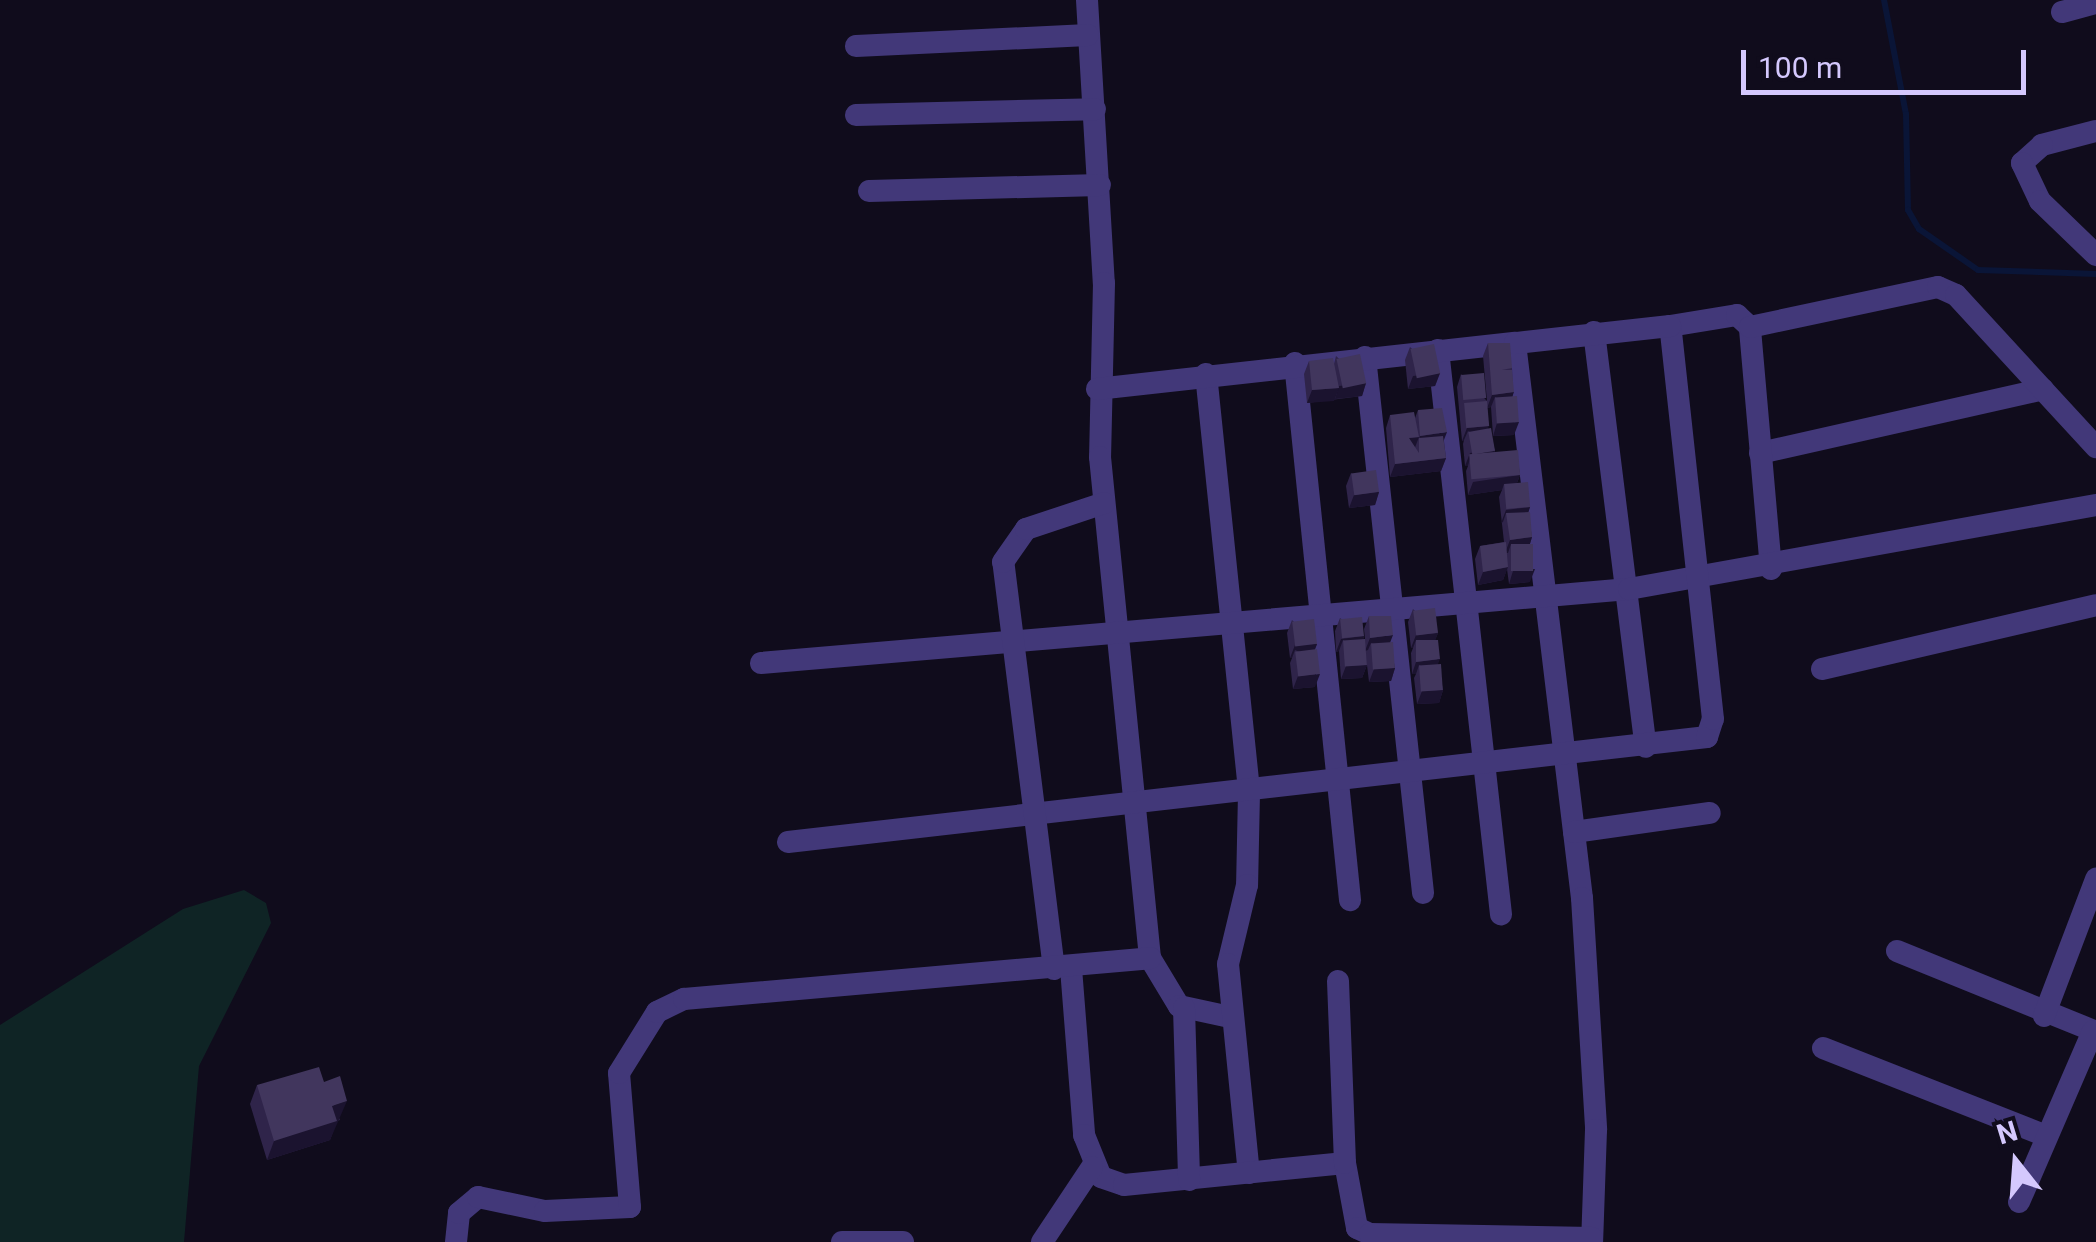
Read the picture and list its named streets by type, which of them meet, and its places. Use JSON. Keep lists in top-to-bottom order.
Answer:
{
  "scale_bar": "100 m",
  "north": "top"
}
